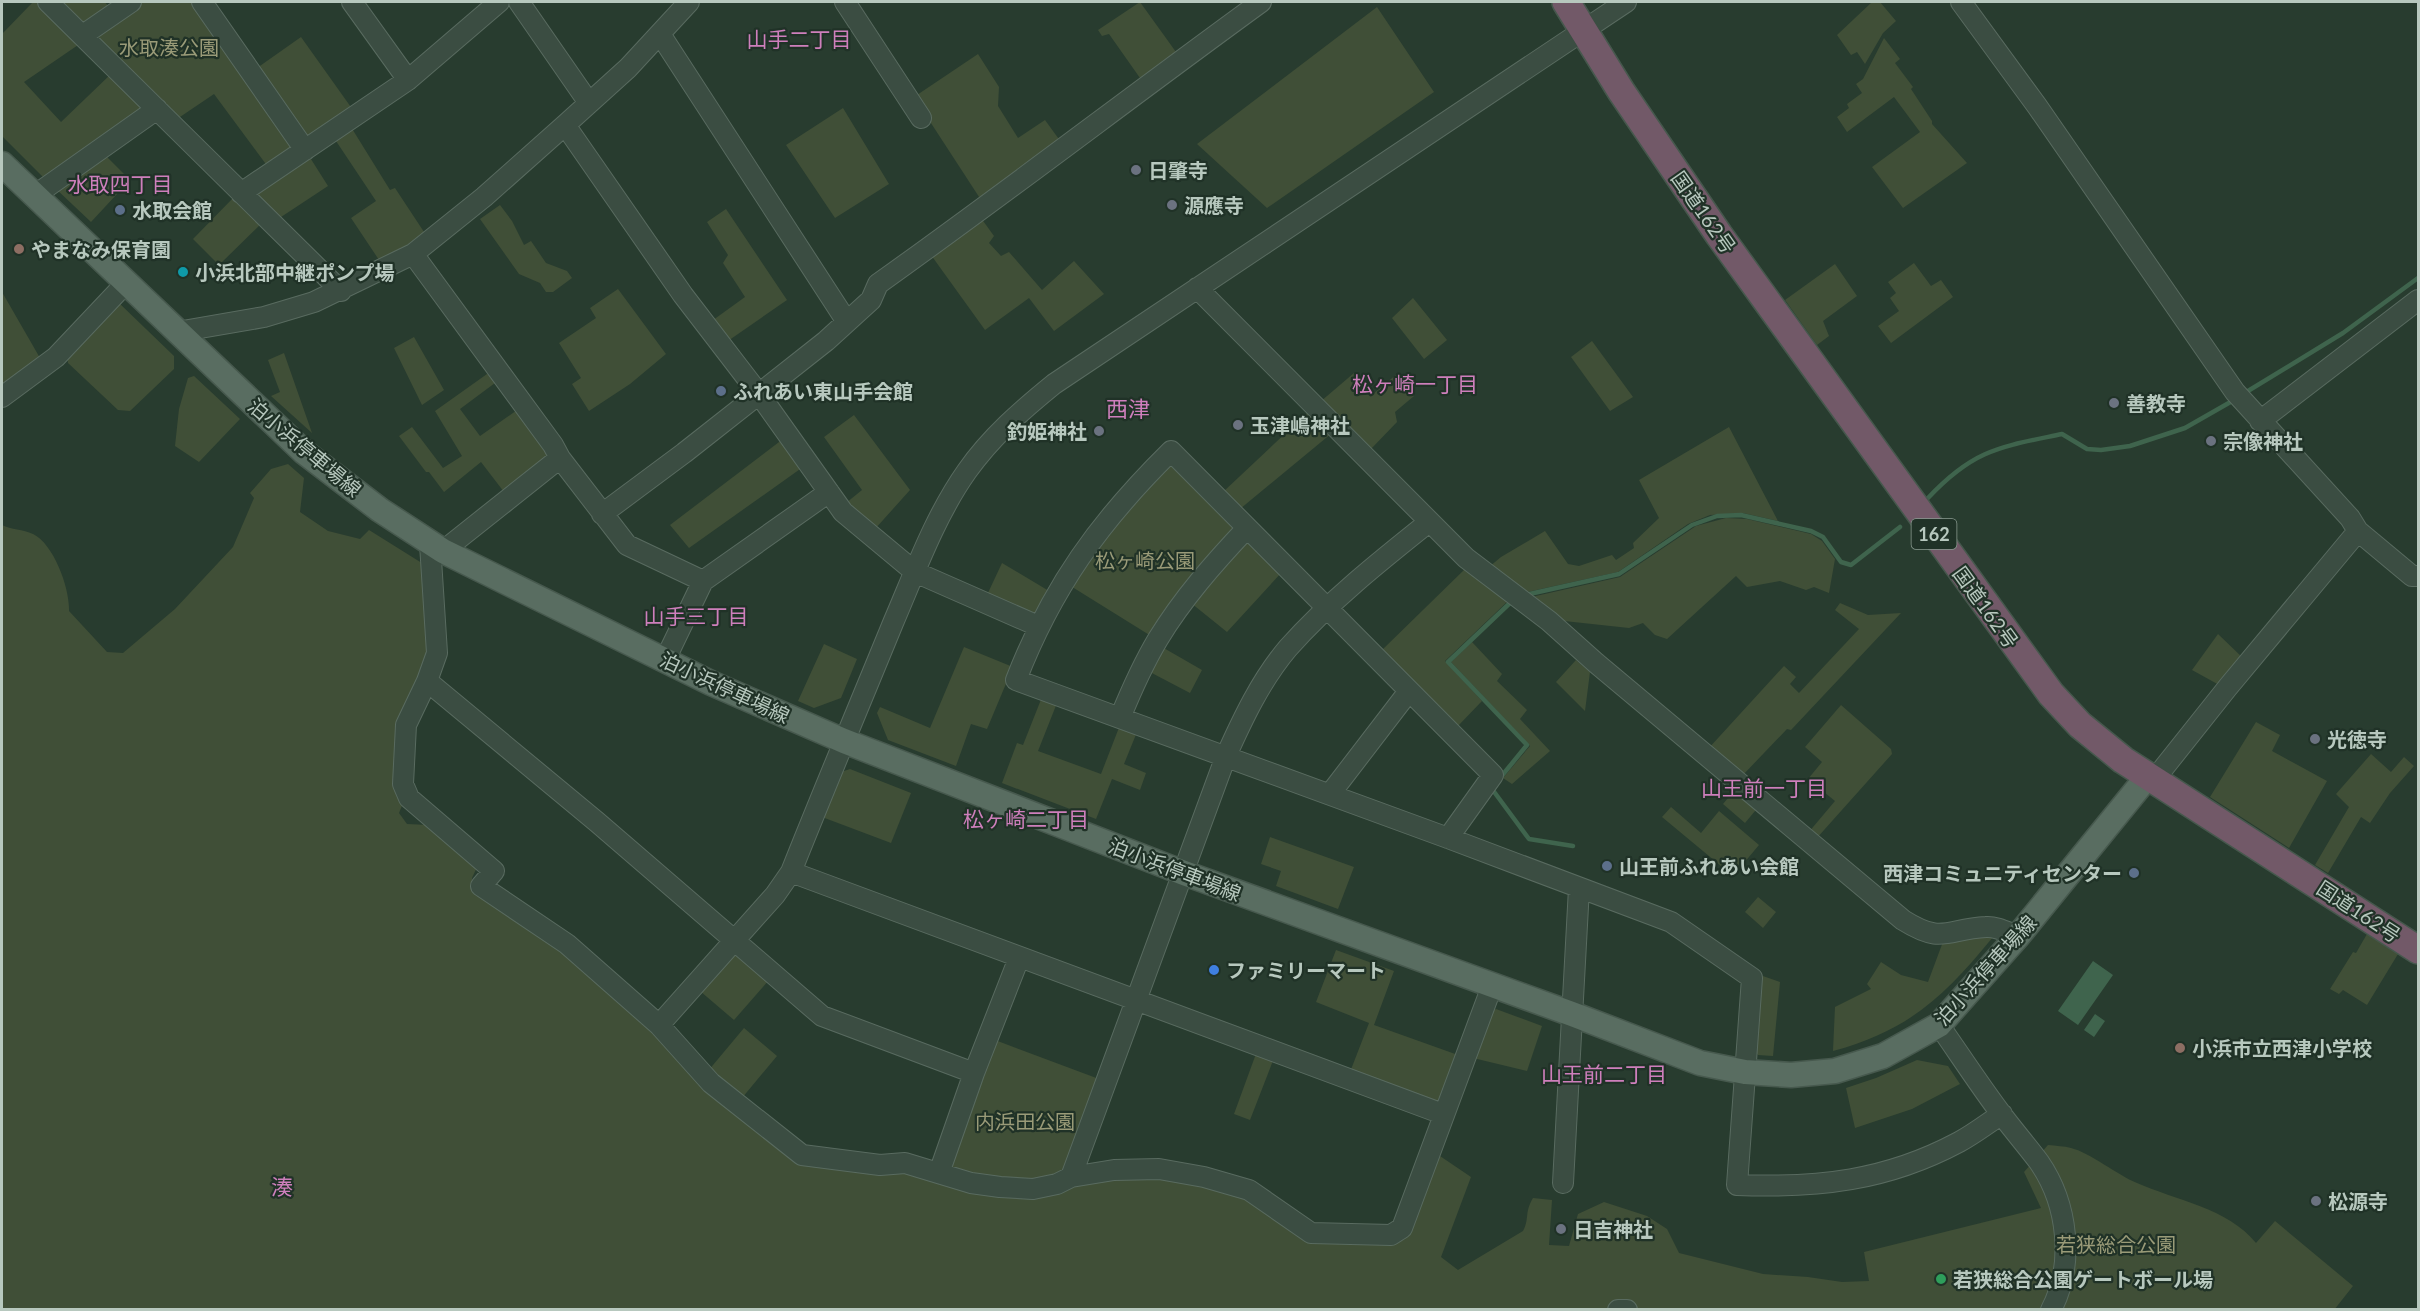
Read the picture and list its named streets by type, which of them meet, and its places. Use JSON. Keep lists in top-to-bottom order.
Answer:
{
  "streets": {
    "highway": ["国道162号", "162"],
    "main road": ["泊小浜停車場線"]
  },
  "crossings": [
    ["国道162号", "泊小浜停車場線"]
  ],
  "districts": [
    "山手二丁目",
    "水取四丁目",
    "松ヶ崎一丁目",
    "西津",
    "山手三丁目",
    "山王前一丁目",
    "松ヶ崎二丁目",
    "山王前二丁目",
    "湊"
  ],
  "parks": [
    "水取湊公園",
    "松ヶ崎公園",
    "内浜田公園",
    "若狭総合公園"
  ],
  "places": [
    "日肇寺",
    "源應寺",
    "水取会館",
    "やまなみ保育園",
    "小浜北部中継ポンプ場",
    "ふれあい東山手会館",
    "善教寺",
    "玉津嶋神社",
    "釣姫神社",
    "宗像神社",
    "光徳寺",
    "山王前ふれあい会館",
    "西津コミュニティセンター",
    "ファミリーマート",
    "小浜市立西津小学校",
    "松源寺",
    "日吉神社",
    "若狭総合公園ゲートボール場"
  ]
}
